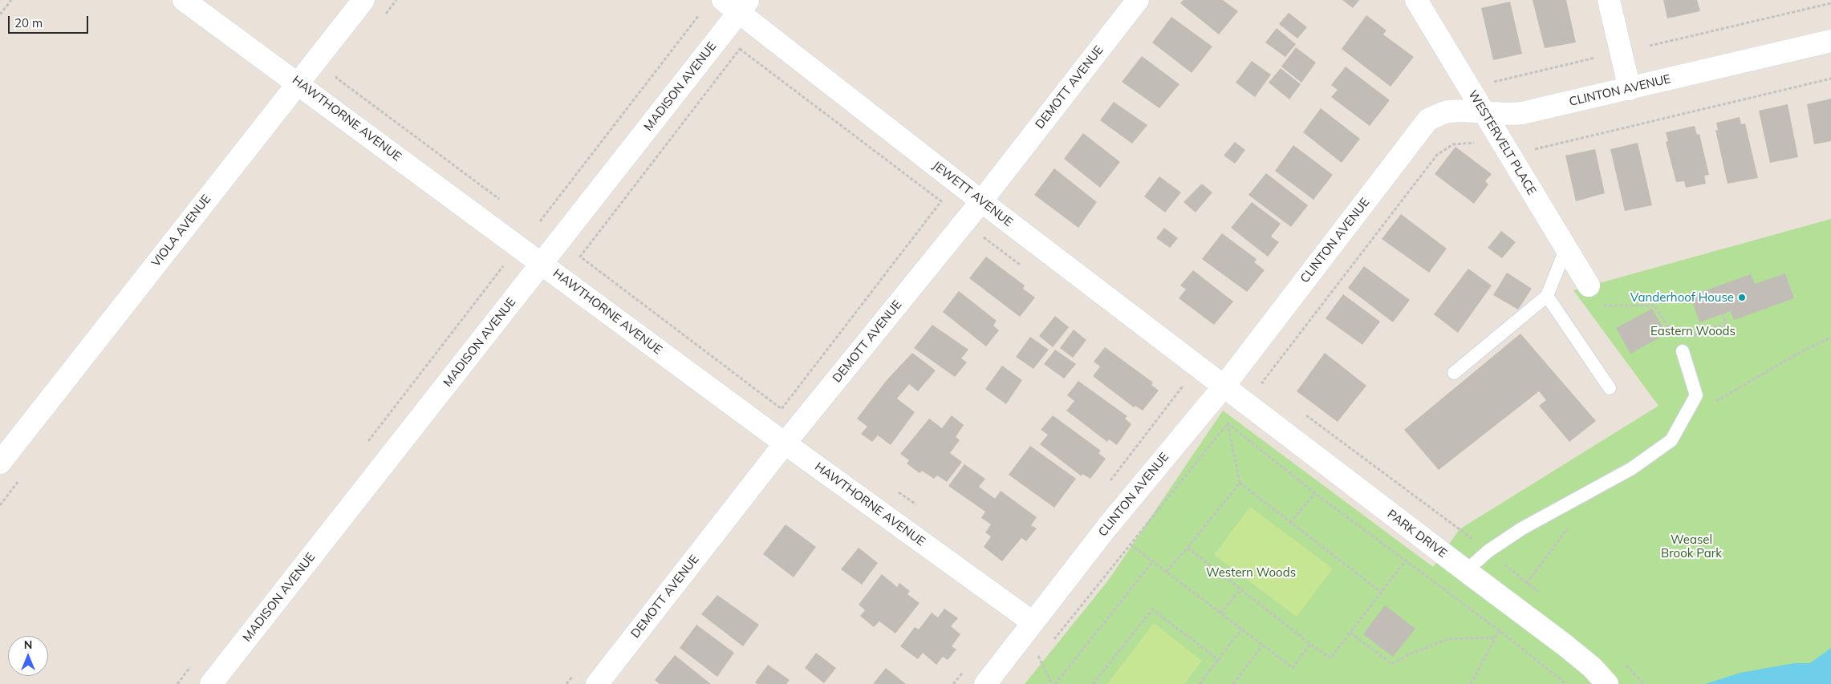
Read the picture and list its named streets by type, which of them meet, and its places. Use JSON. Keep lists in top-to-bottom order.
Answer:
{
  "streets": {
    "street": [
      "MADISON AVENUE",
      "DEMOTT AVENUE",
      "CLINTON AVENUE",
      "HAWTHORNE AVENUE",
      "WESTERVELT PLACE",
      "JEWETT AVENUE",
      "VIOLA AVENUE",
      "PARK DRIVE"
    ]
  },
  "crossings": [
    ["MADISON AVENUE", "HAWTHORNE AVENUE"],
    ["MADISON AVENUE", "JEWETT AVENUE"],
    ["DEMOTT AVENUE", "HAWTHORNE AVENUE"],
    ["DEMOTT AVENUE", "JEWETT AVENUE"],
    ["CLINTON AVENUE", "HAWTHORNE AVENUE"],
    ["CLINTON AVENUE", "WESTERVELT PLACE"],
    ["CLINTON AVENUE", "JEWETT AVENUE"],
    ["CLINTON AVENUE", "PARK DRIVE"],
    ["HAWTHORNE AVENUE", "VIOLA AVENUE"],
    ["JEWETT AVENUE", "PARK DRIVE"]
  ],
  "parks": ["Eastern Woods", "Weasel Brook Park", "Western Woods"],
  "places": ["Vanderhoof House"],
  "scale_bar": "20 m",
  "north": "top"
}
